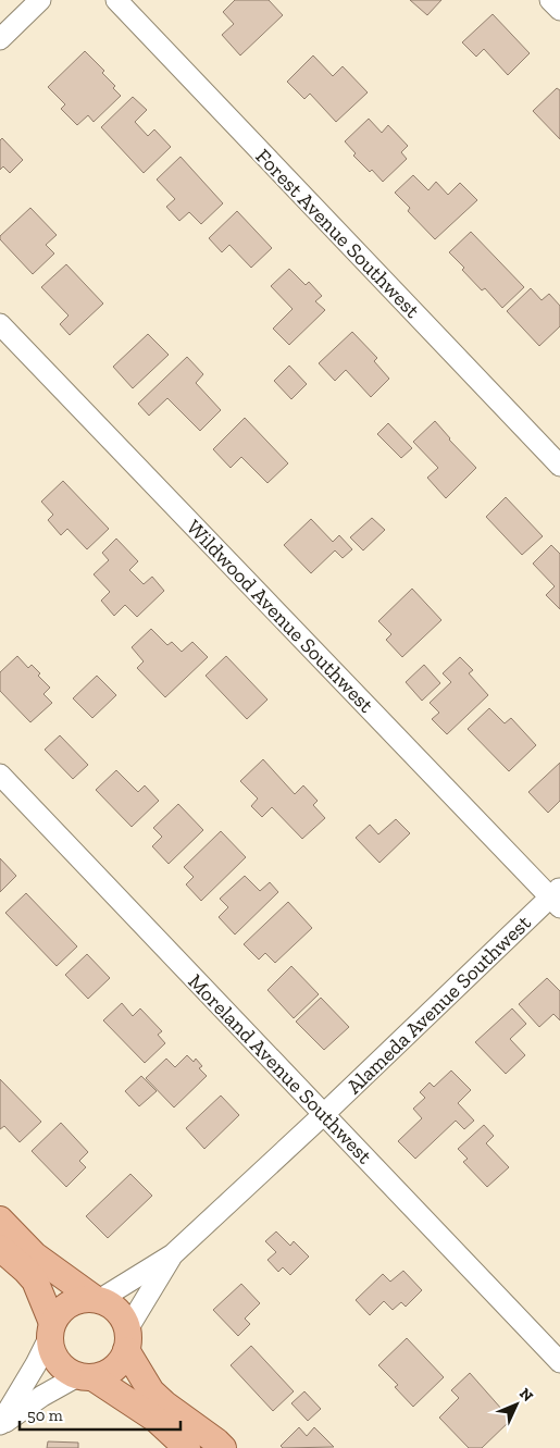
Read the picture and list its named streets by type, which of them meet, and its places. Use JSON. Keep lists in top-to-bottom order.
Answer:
{
  "streets": {
    "street": [
      "Forest Avenue Southwest",
      "Wildwood Avenue Southwest",
      "Alameda Avenue Southwest",
      "Moreland Avenue Southwest"
    ]
  },
  "crossings": [
    ["Wildwood Avenue Southwest", "Alameda Avenue Southwest"],
    ["Alameda Avenue Southwest", "Moreland Avenue Southwest"]
  ],
  "scale_bar": "50 m",
  "north": "top right"
}
